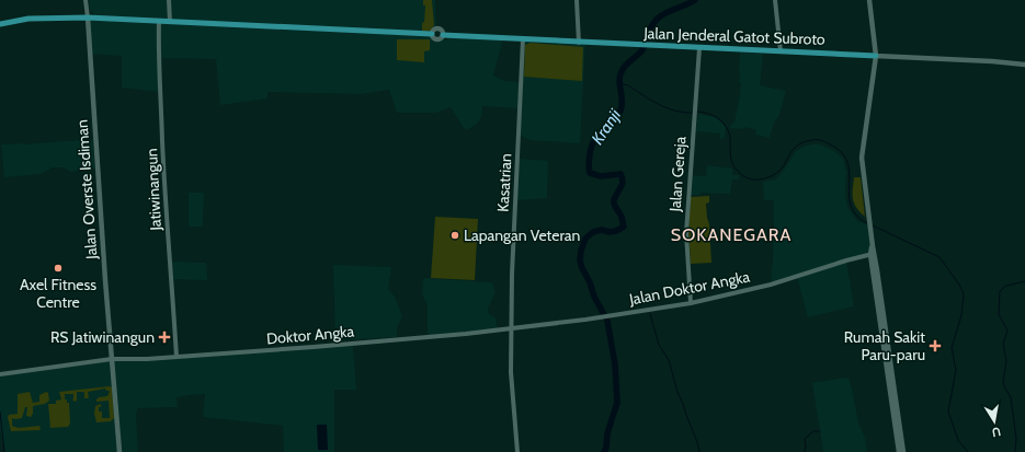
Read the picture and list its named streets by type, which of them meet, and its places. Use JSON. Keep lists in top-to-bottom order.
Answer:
{
  "streets": {
    "main road": ["Jalan Jenderal Gatot Subroto", "Jalan Overste Isdiman"],
    "street": [
      "Jalan Gereja",
      "Kasatrian",
      "Jatiwinangun",
      "Jalan Doktor Angka",
      "Doktor Angka"
    ]
  },
  "crossings": [
    ["Jalan Jenderal Gatot Subroto", "Jalan Gereja"],
    ["Jalan Jenderal Gatot Subroto", "Kasatrian"],
    ["Jalan Gereja", "Jalan Doktor Angka"],
    ["Kasatrian", "Jalan Doktor Angka"],
    ["Kasatrian", "Doktor Angka"],
    ["Jalan Overste Isdiman", "Doktor Angka"],
    ["Jatiwinangun", "Doktor Angka"],
    ["Jalan Doktor Angka", "Doktor Angka"]
  ],
  "districts": ["SOKANEGARA"],
  "water": ["Kranji"],
  "places": {
    "other": ["Lapangan Veteran", "Axel Fitness Centre"],
    "health": ["RS Jatiwinangun", "Rumah Sakit Paru-paru"]
  },
  "north": "bottom"
}
